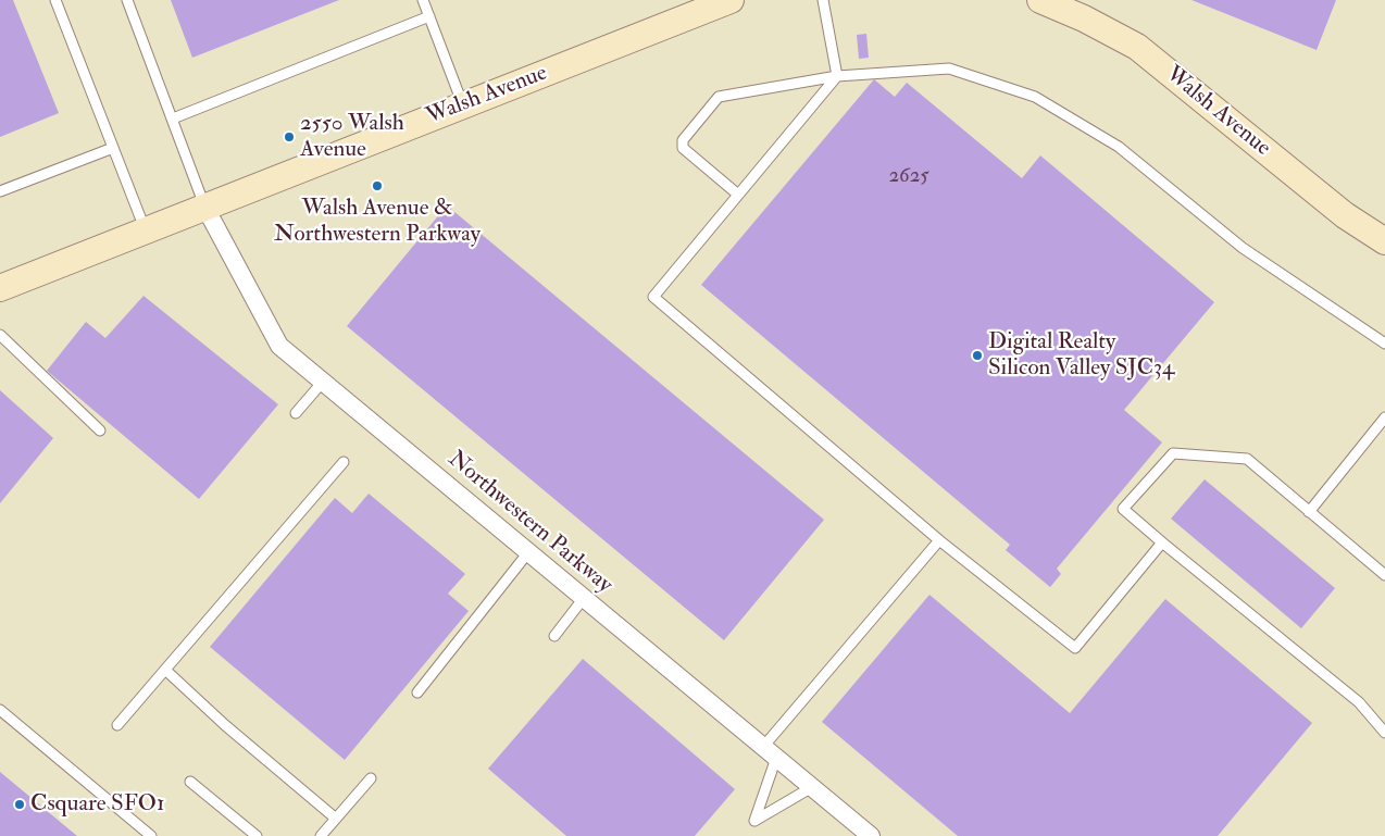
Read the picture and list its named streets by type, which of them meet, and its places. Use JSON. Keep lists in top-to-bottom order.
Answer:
{
  "streets": {
    "main road": ["Walsh Avenue"],
    "street": ["Northwestern Parkway"]
  },
  "crossings": [
    ["Walsh Avenue", "Northwestern Parkway"]
  ],
  "places": [
    "2550 Walsh Avenue",
    "Walsh Avenue & Northwestern Parkway",
    "Digital Realty Silicon Valley SJC34",
    "Csquare SFO1"
  ],
  "house_numbers": ["2625"]
}
